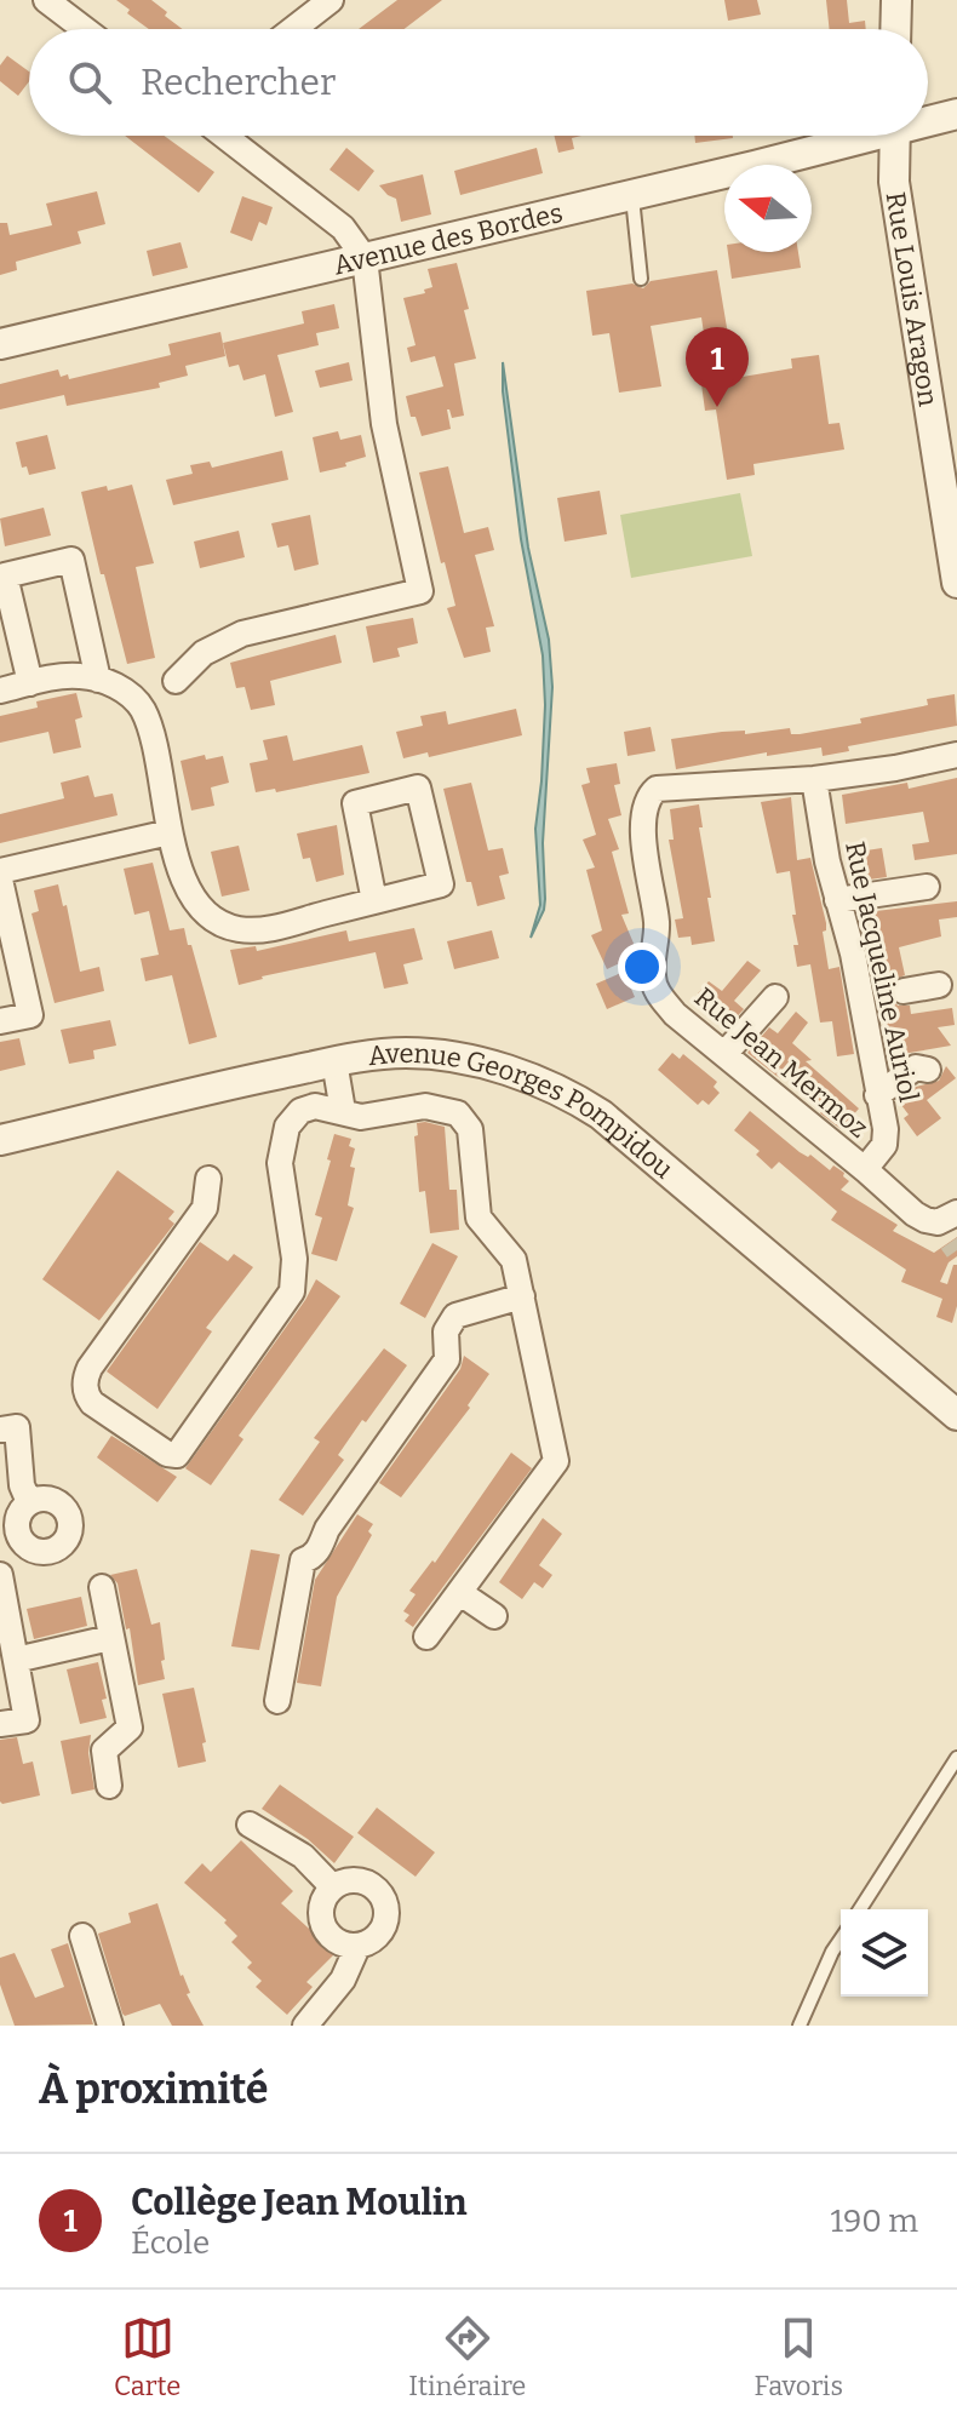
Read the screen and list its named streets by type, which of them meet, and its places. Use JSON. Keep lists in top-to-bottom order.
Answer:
{
  "streets": {
    "street": [
      "Avenue des Bordes",
      "Rue Louis Aragon",
      "Rue Jacqueline Auriol",
      "Rue Jean Mermoz",
      "Avenue Georges Pompidou"
    ]
  },
  "crossings": [
    ["Rue Jacqueline Auriol", "Rue Jean Mermoz"]
  ],
  "north": "left",
  "page": {
    "search": "Rechercher",
    "pins": "1",
    "heading": "À proximité",
    "list": [
      {
        "mark": "1",
        "name": "Collège Jean Moulin",
        "note": "École",
        "value": "190 m"
      }
    ],
    "nav": ["Carte", "Itinéraire", "Favoris"]
  }
}
